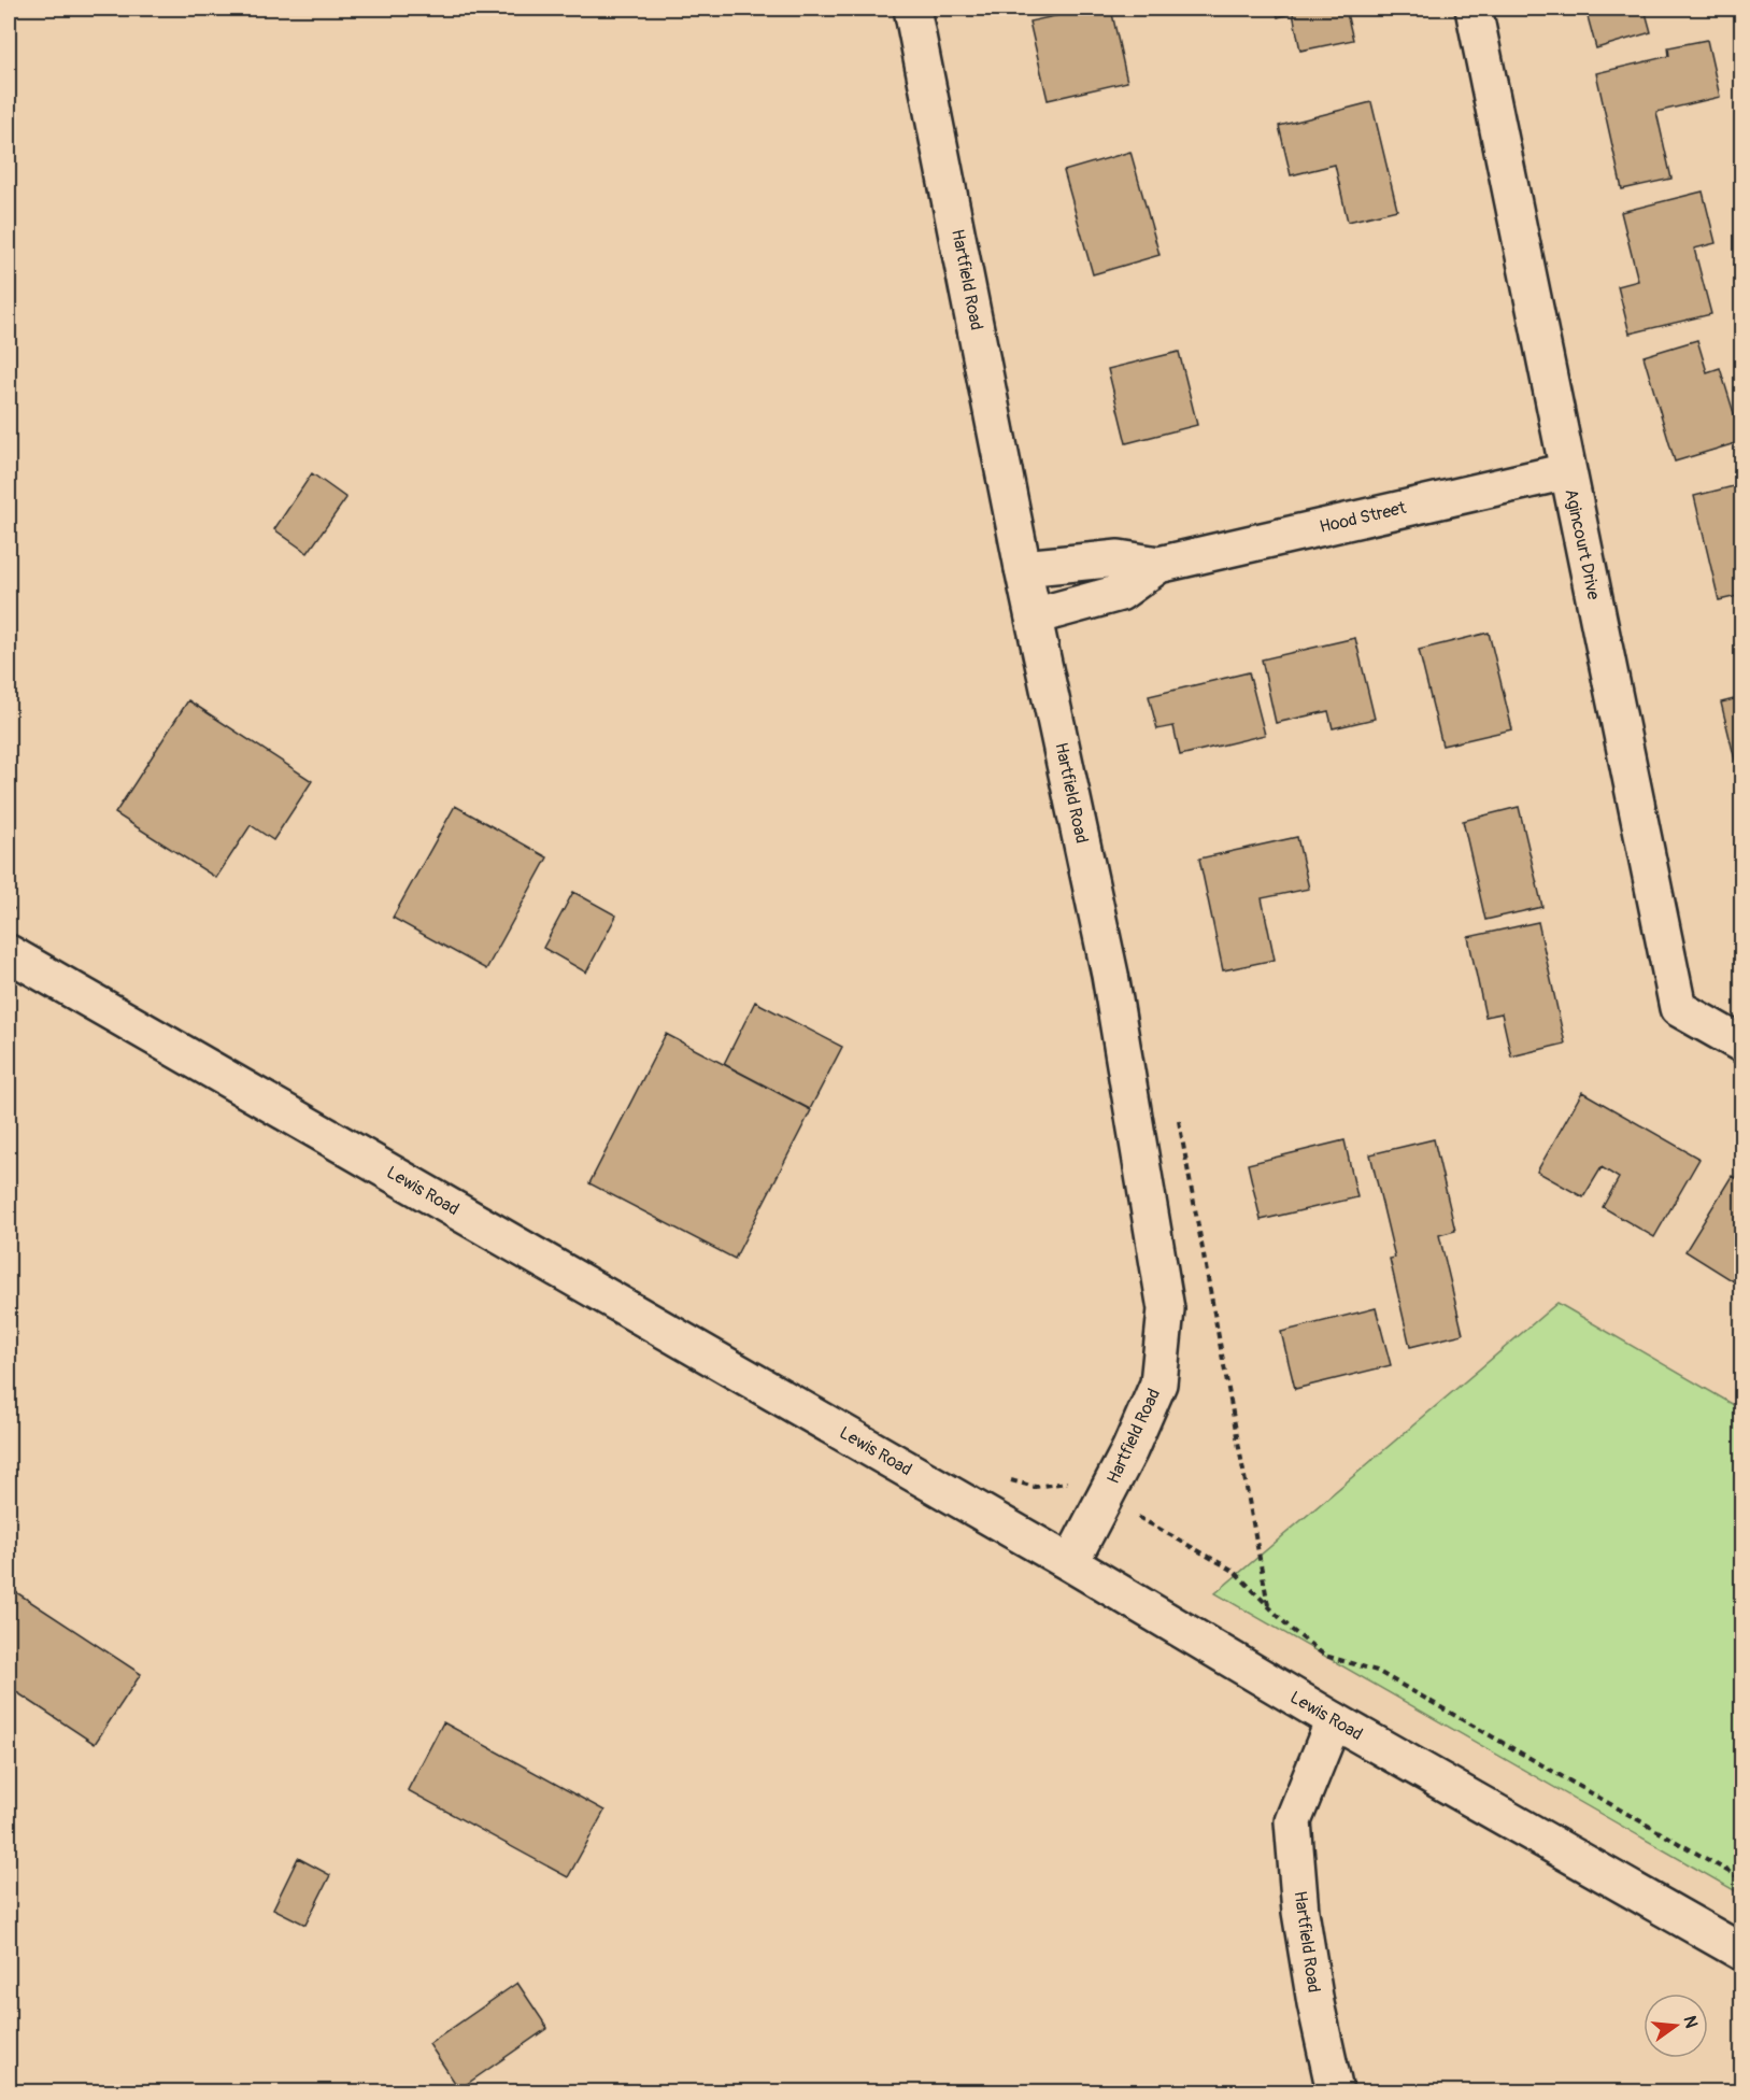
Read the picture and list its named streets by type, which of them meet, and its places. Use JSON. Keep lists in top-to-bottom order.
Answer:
{
  "streets": {
    "street": [
      "Hartfield Road",
      "Hood Street",
      "Agincourt Drive",
      "Lewis Road"
    ]
  },
  "crossings": [
    ["Hartfield Road", "Hood Street"],
    ["Hartfield Road", "Lewis Road"],
    ["Hood Street", "Agincourt Drive"]
  ],
  "north": "right"
}
